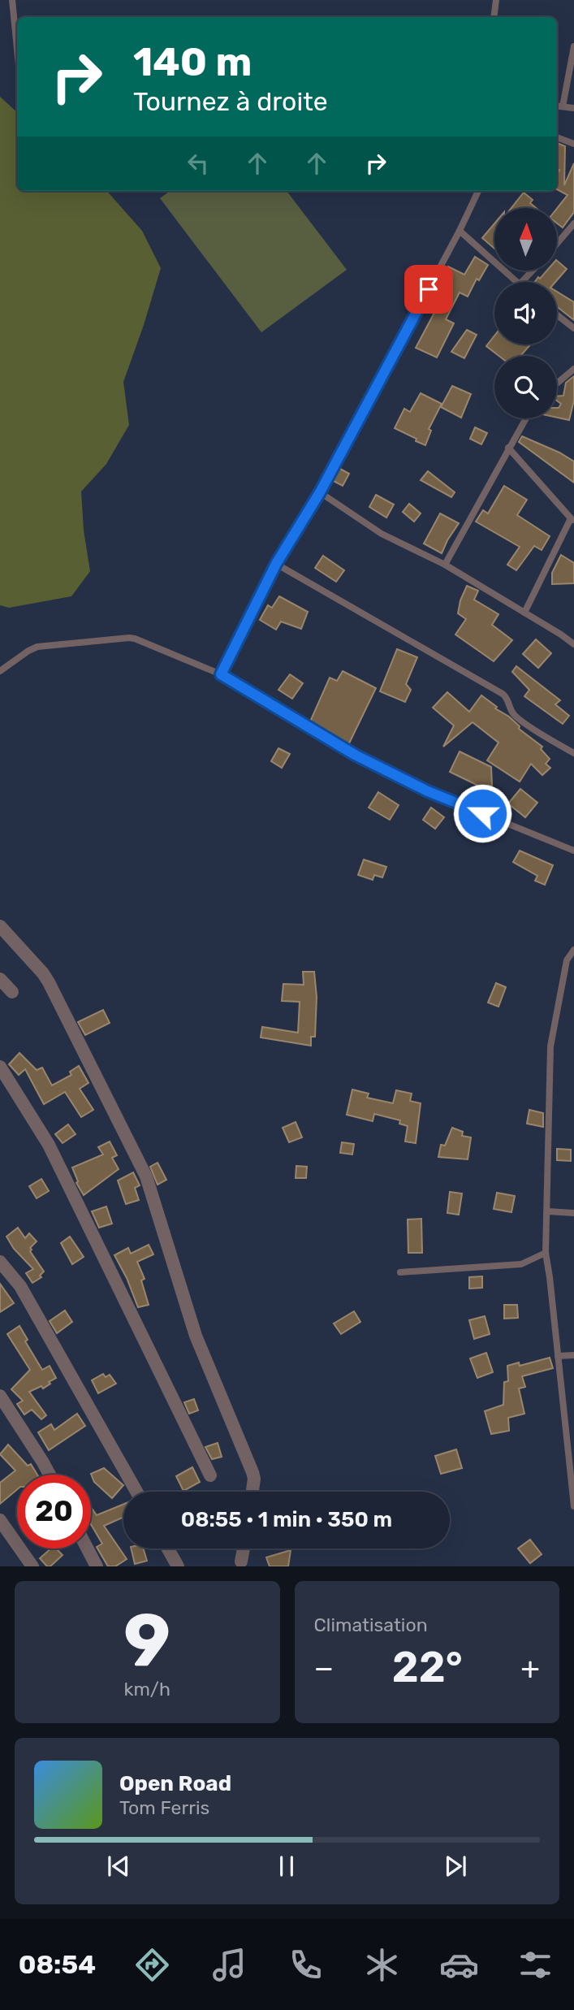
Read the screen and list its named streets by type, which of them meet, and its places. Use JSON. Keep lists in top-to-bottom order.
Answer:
{
  "north": "top",
  "page": {
    "turn": ["140 m", "Tournez à droite"],
    "limit": "20",
    "trip": "08:55 · 1 min · 350 m",
    "tile": [
      ["9", "km/h"],
      "Climatisation"
    ],
    "heat": ["−", "22°", "+"],
    "song": ["Open Road", "Tom Ferris"],
    "tabs": "08:54"
  }
}
